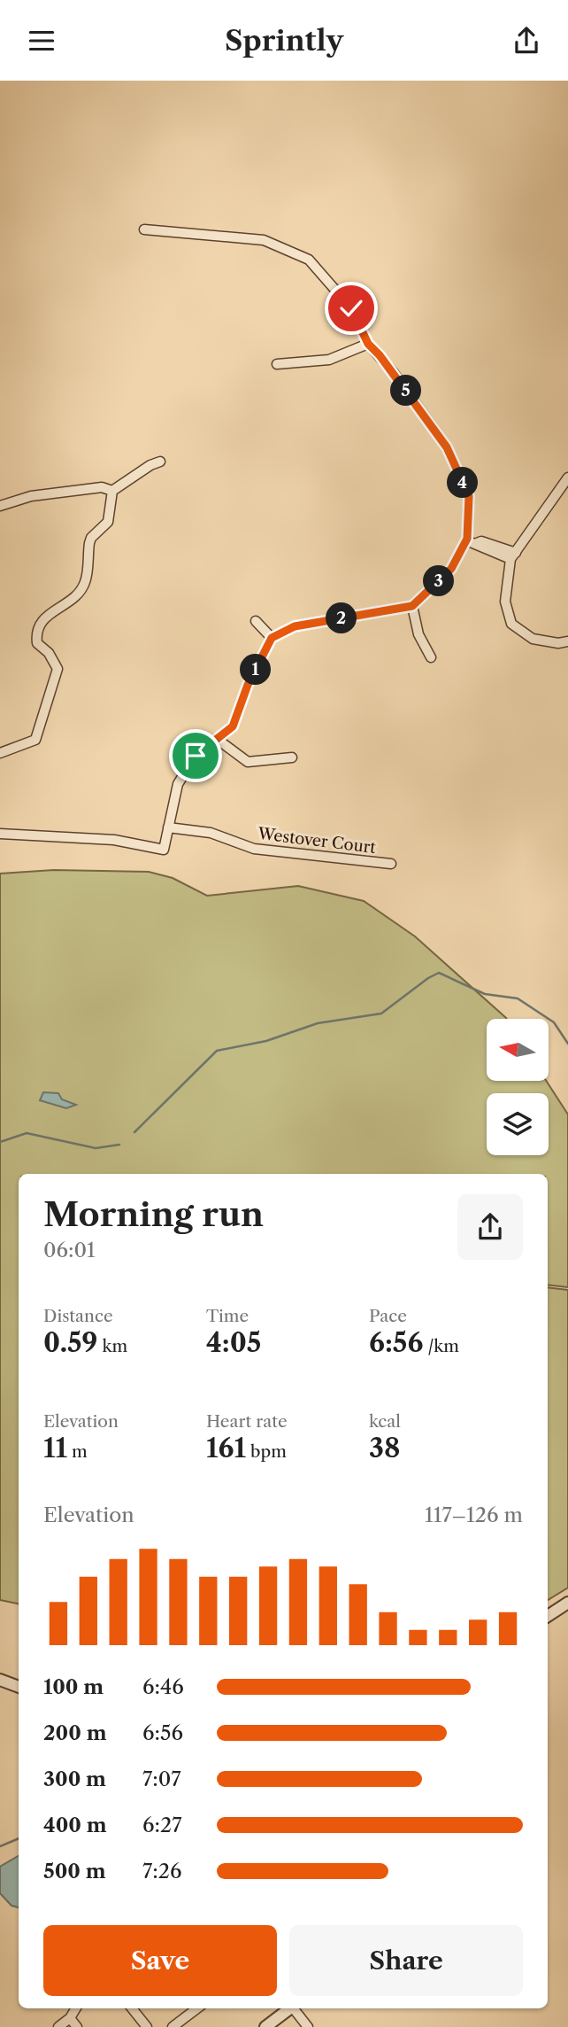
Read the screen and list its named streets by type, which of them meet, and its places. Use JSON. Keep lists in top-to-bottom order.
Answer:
{
  "streets": {
    "street": ["Westover Court"]
  },
  "north": "left",
  "page": {
    "header": "Sprintly",
    "pins": [
      "5",
      "4",
      "3",
      "2",
      "1"
    ],
    "heading": ["Morning run", "06:01"],
    "stats": [
      ["Distance", "0.59 km"],
      ["Time", "4:05"],
      ["Pace", "6:56 /km"],
      ["Elevation", "11 m"],
      ["Heart rate", "161 bpm"],
      ["kcal", "38"]
    ],
    "chart": ["Elevation", "117–126 m"],
    "list": [
      {
        "name": "100 m",
        "note": "6:46"
      },
      {
        "name": "200 m",
        "note": "6:56"
      },
      {
        "name": "300 m",
        "note": "7:07"
      },
      {
        "name": "400 m",
        "note": "6:27"
      },
      {
        "name": "500 m",
        "note": "7:26"
      }
    ],
    "buttons": ["Save", "Share"]
  }
}
